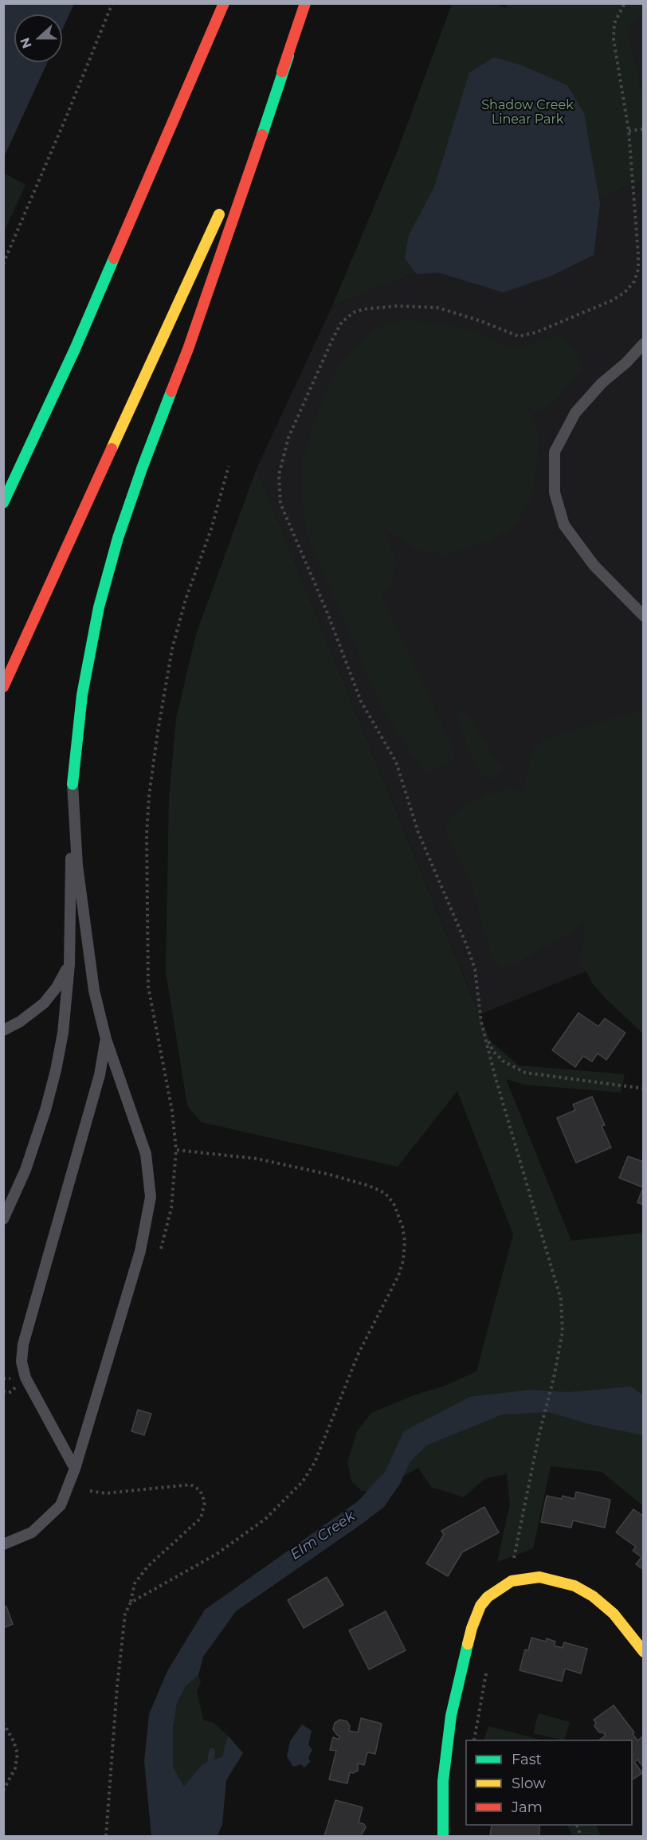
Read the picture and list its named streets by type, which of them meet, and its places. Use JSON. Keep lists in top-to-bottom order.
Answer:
{
  "water": ["Elm Creek"],
  "parks": ["Shadow Creek Linear Park"],
  "legend": ["Fast", "Slow", "Jam"],
  "north": "left"
}
